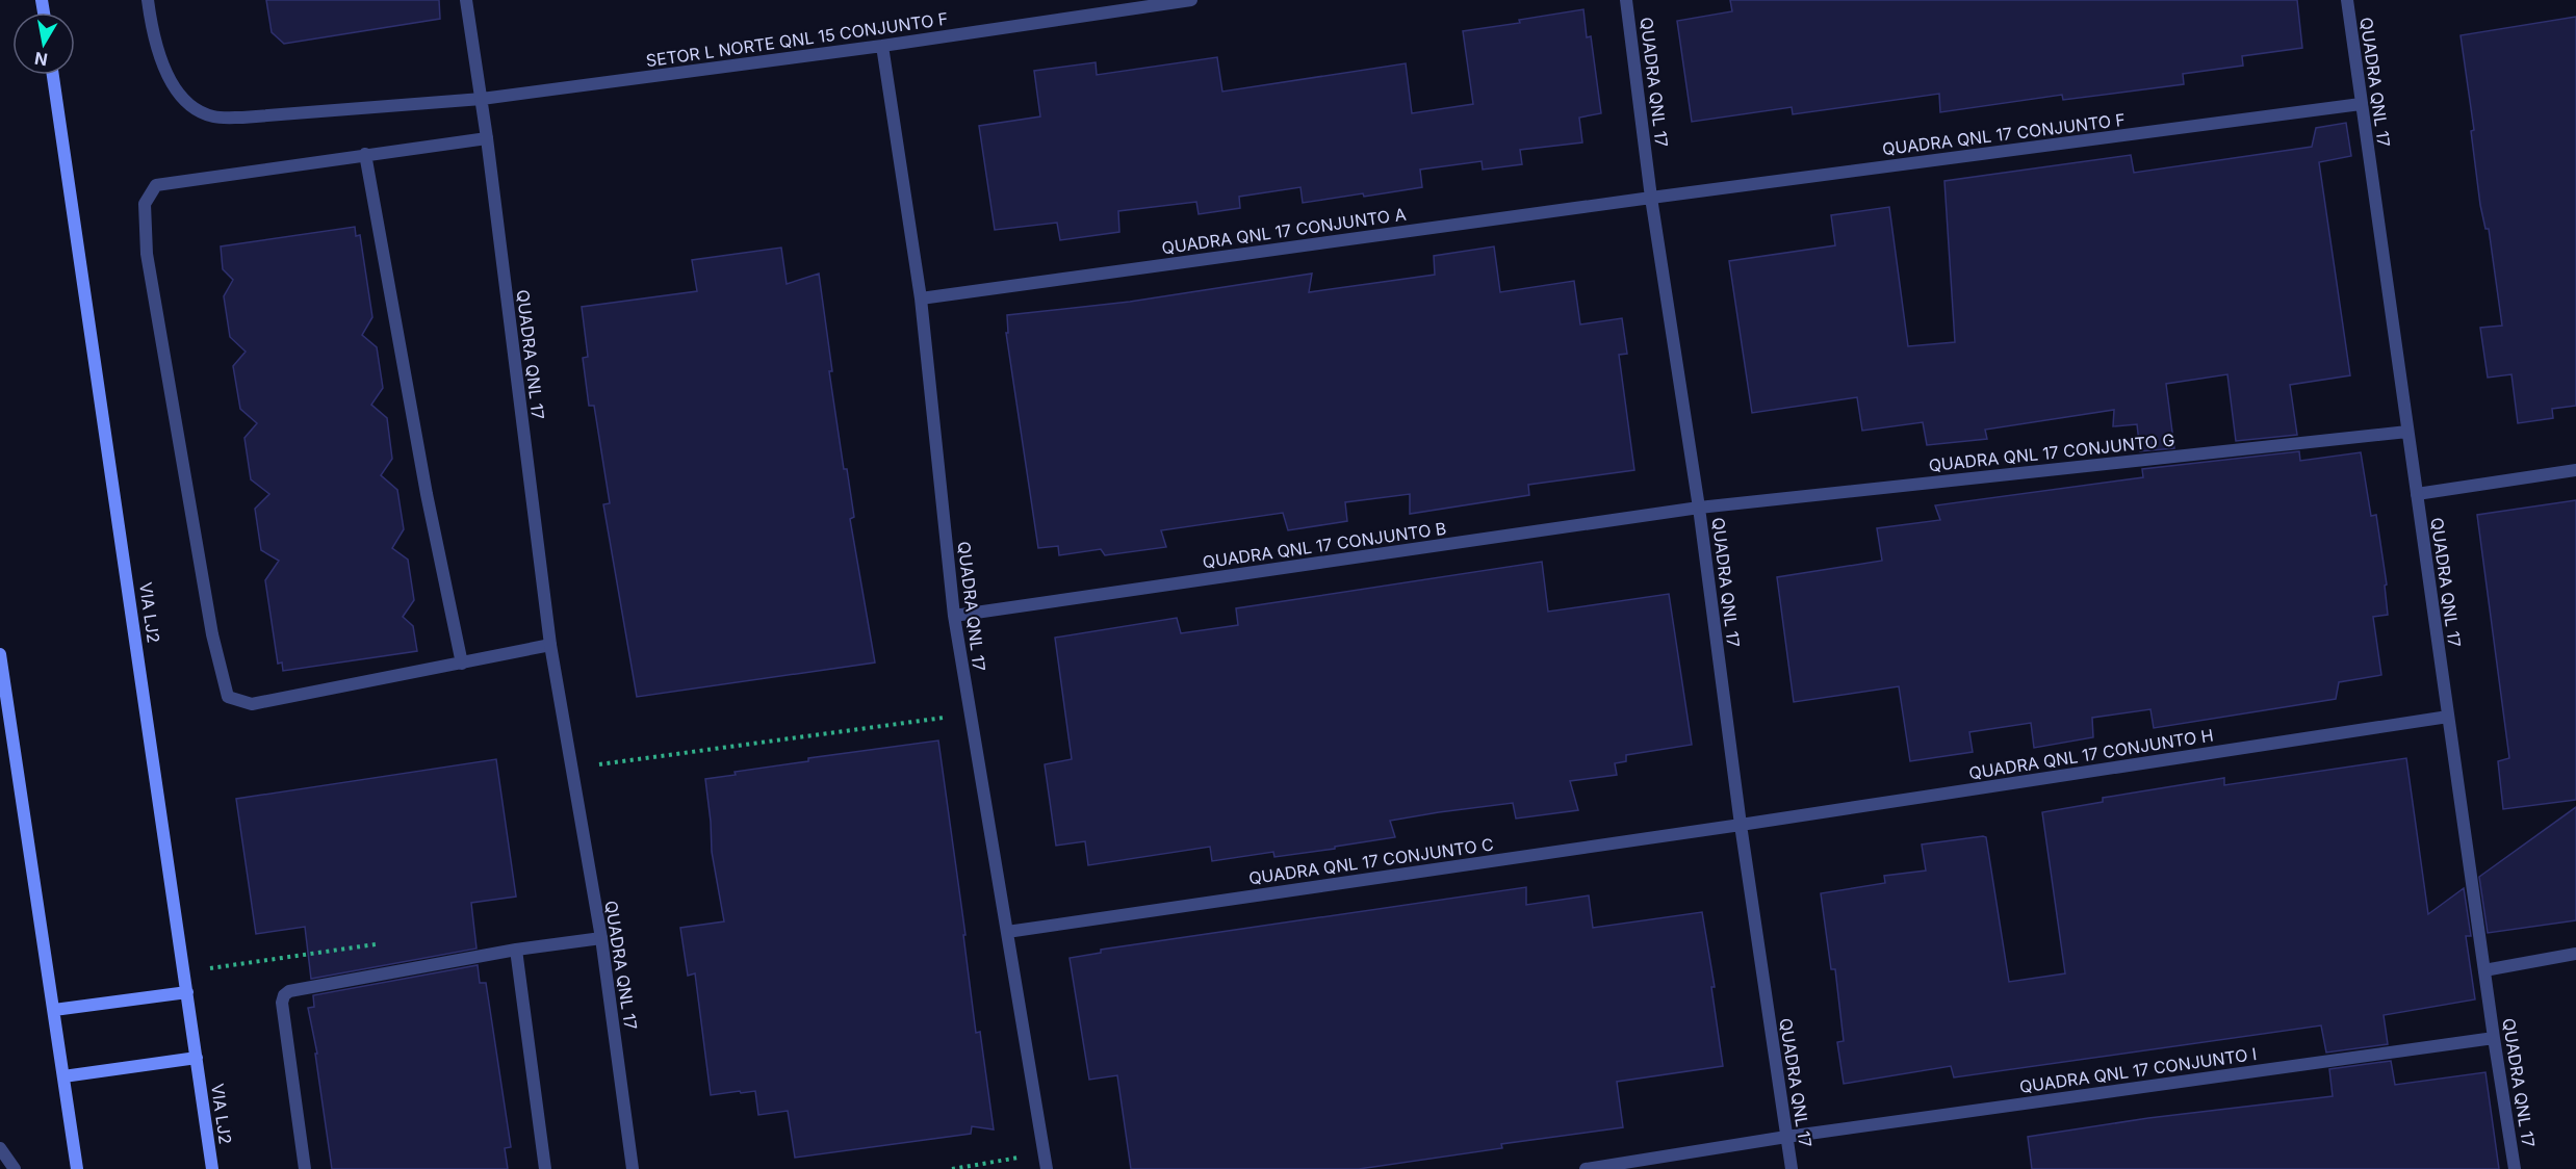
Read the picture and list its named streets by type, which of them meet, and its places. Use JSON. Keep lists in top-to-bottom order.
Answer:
{
  "streets": {
    "main road": ["VIA LJ2"],
    "street": [
      "SETOR L NORTE QNL 15 CONJUNTO F",
      "QUADRA QNL 17",
      "QUADRA QNL 17 CONJUNTO F",
      "QUADRA QNL 17 CONJUNTO A",
      "QUADRA QNL 17 CONJUNTO G",
      "QUADRA QNL 17 CONJUNTO B",
      "QUADRA QNL 17 CONJUNTO H",
      "QUADRA QNL 17 CONJUNTO C",
      "QUADRA QNL 17 CONJUNTO I"
    ]
  },
  "crossings": [
    ["SETOR L NORTE QNL 15 CONJUNTO F", "QUADRA QNL 17"],
    ["QUADRA QNL 17", "QUADRA QNL 17 CONJUNTO F"],
    ["QUADRA QNL 17", "QUADRA QNL 17 CONJUNTO A"],
    ["QUADRA QNL 17", "QUADRA QNL 17 CONJUNTO G"],
    ["QUADRA QNL 17", "QUADRA QNL 17 CONJUNTO B"],
    ["QUADRA QNL 17", "QUADRA QNL 17 CONJUNTO H"],
    ["QUADRA QNL 17", "QUADRA QNL 17 CONJUNTO C"],
    ["QUADRA QNL 17", "QUADRA QNL 17 CONJUNTO I"],
    ["QUADRA QNL 17 CONJUNTO F", "QUADRA QNL 17 CONJUNTO A"],
    ["QUADRA QNL 17 CONJUNTO G", "QUADRA QNL 17 CONJUNTO B"],
    ["QUADRA QNL 17 CONJUNTO H", "QUADRA QNL 17 CONJUNTO C"]
  ],
  "north": "bottom"
}
